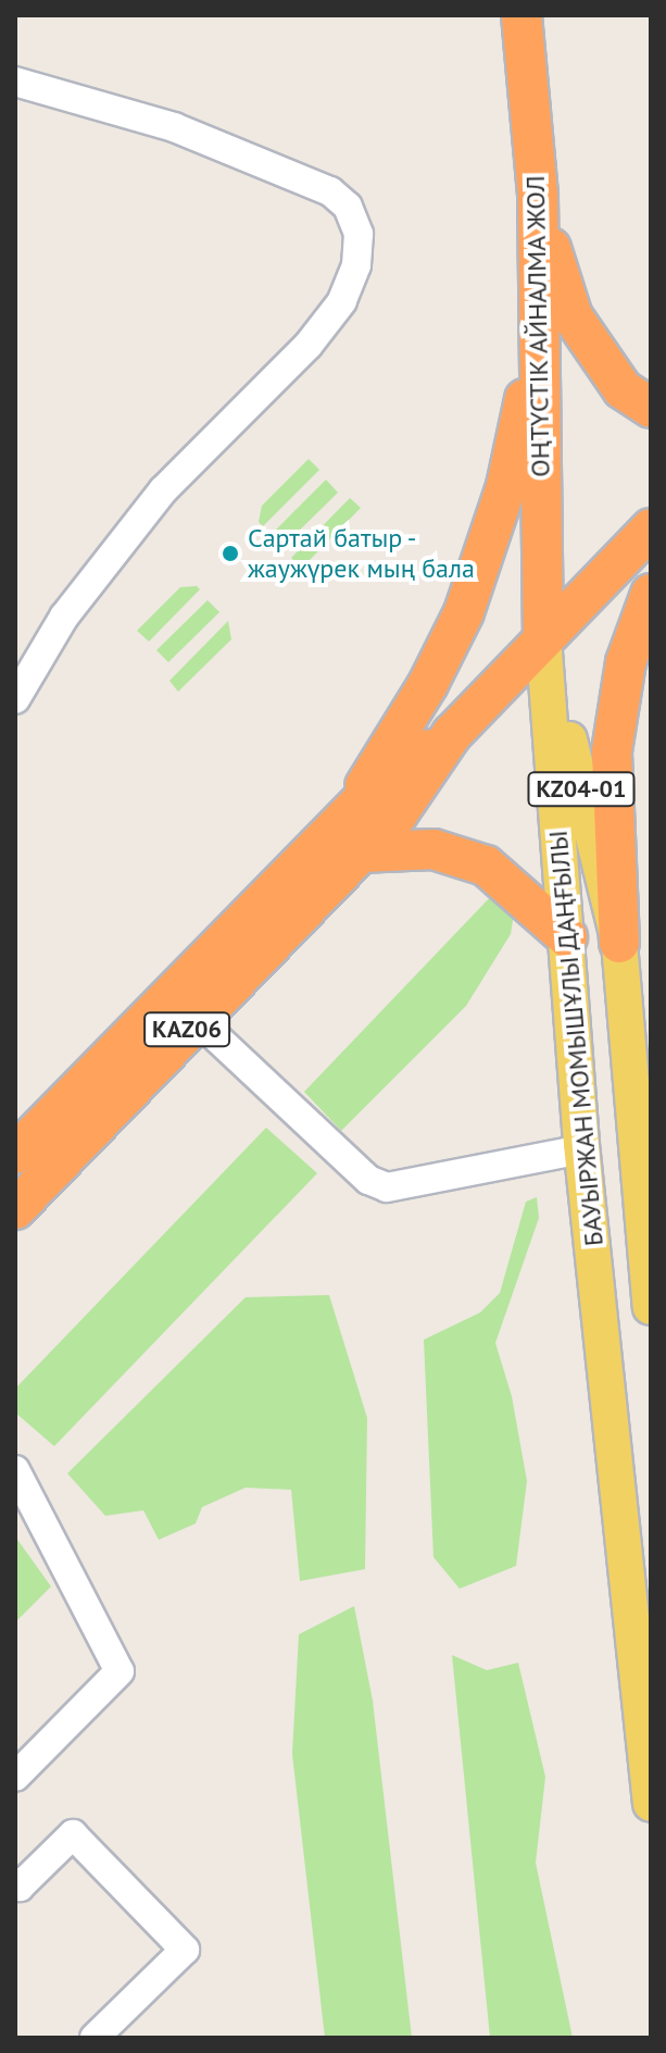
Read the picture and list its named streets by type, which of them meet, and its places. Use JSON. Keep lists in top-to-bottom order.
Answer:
{
  "streets": {
    "highway": ["ОҢТҮСТІК АЙНАЛМА ЖОЛ", "KZ04-01", "KАZ06"],
    "main road": ["БАУЫРЖАН МОМЫШҰЛЫ ДАҢҒЫЛЫ"]
  },
  "crossings": [
    ["ОҢТҮСТІК АЙНАЛМА ЖОЛ", "KАZ06"],
    ["ОҢТҮСТІК АЙНАЛМА ЖОЛ", "БАУЫРЖАН МОМЫШҰЛЫ ДАҢҒЫЛЫ"],
    ["KZ04-01", "БАУЫРЖАН МОМЫШҰЛЫ ДАҢҒЫЛЫ"],
    ["KАZ06", "БАУЫРЖАН МОМЫШҰЛЫ ДАҢҒЫЛЫ"]
  ],
  "places": ["Сартай батыр - жаужүрек мың бала"]
}
